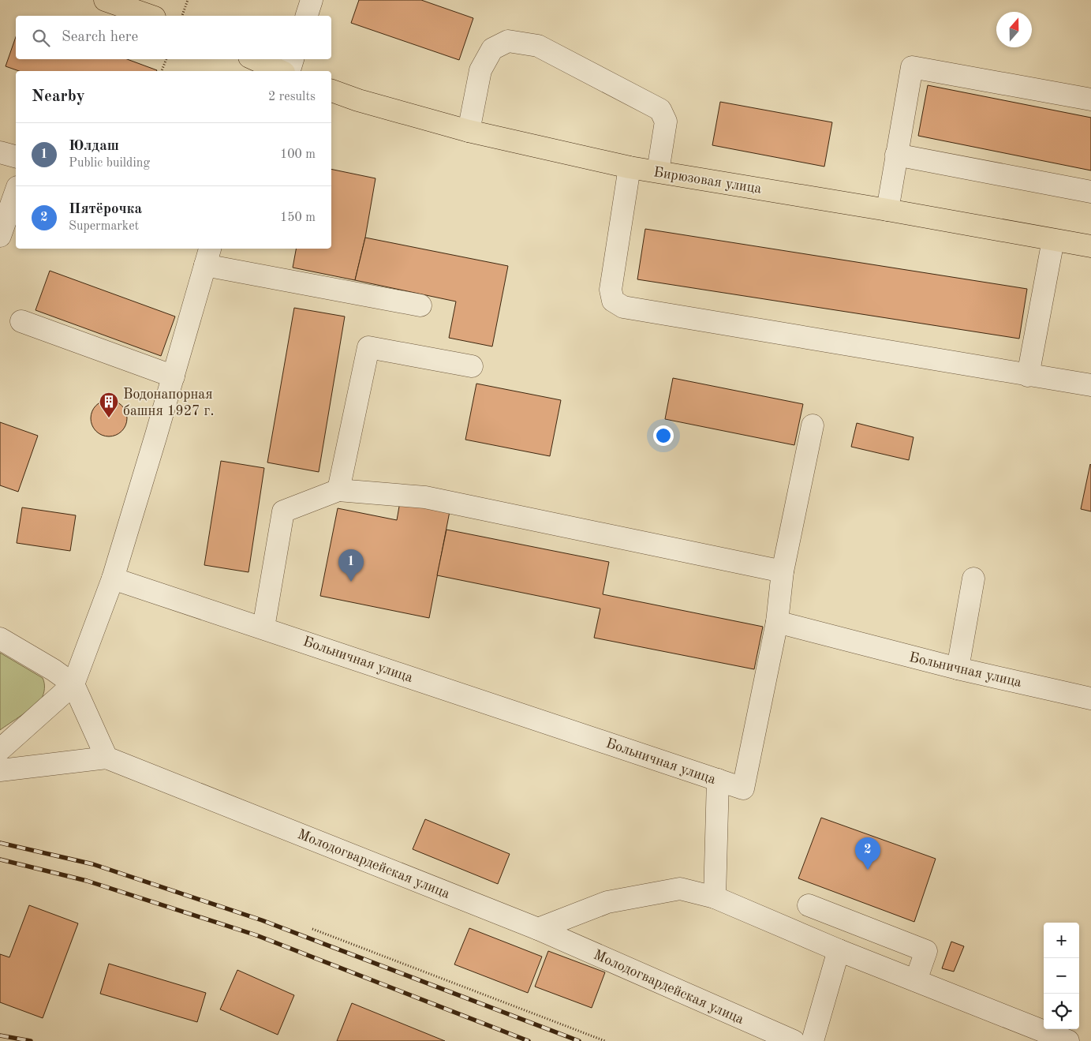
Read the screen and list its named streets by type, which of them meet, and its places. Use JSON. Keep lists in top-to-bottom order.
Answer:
{
  "streets": {
    "main road": ["Бирюзовая улица"],
    "street": ["Больничная улица", "Молодогвардейская улица"]
  },
  "places": {
    "building": ["Водонапорная башня 1927 г."]
  },
  "north": "top",
  "page": {
    "search": "Search here",
    "heading": ["Nearby", "2 results"],
    "list": [
      {
        "mark": "1",
        "name": "Юлдаш",
        "note": "Public building",
        "value": "100 m"
      },
      {
        "mark": "2",
        "name": "Пятёрочка",
        "note": "Supermarket",
        "value": "150 m"
      }
    ],
    "pins": ["1", "2"],
    "map_buttons": ["+", "−"]
  }
}
